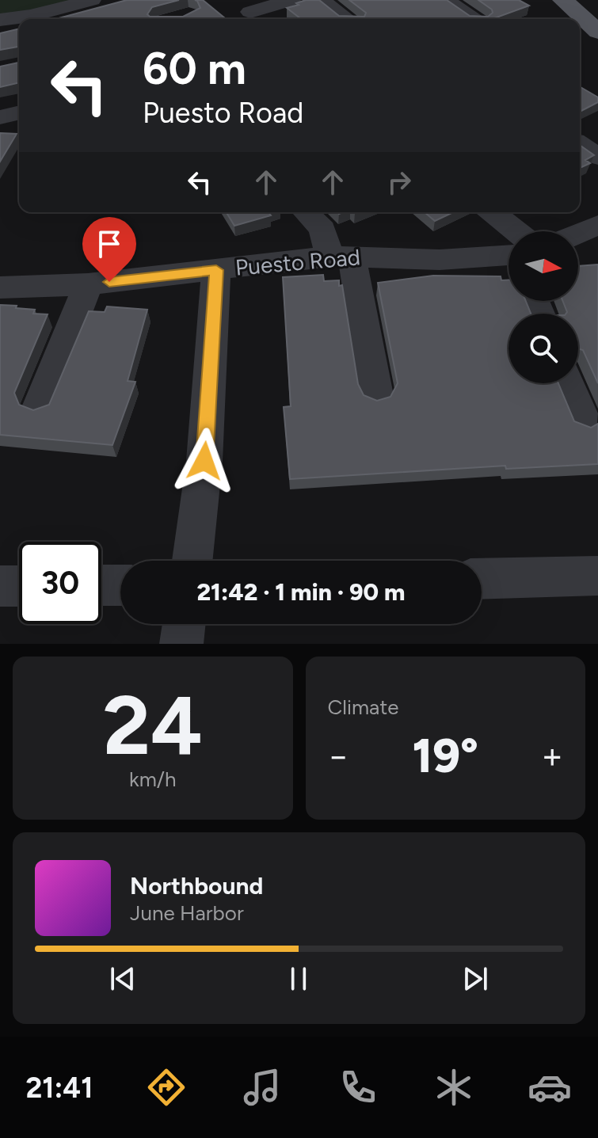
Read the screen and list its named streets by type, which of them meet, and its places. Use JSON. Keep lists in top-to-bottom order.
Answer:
{
  "streets": {
    "street": ["Puesto Road"]
  },
  "north": "right",
  "page": {
    "turn": ["60 m", "Puesto Road"],
    "limit": "30",
    "trip": "21:42 · 1 min · 90 m",
    "tile": [
      ["24", "km/h"],
      "Climate"
    ],
    "heat": ["−", "19°", "+"],
    "song": ["Northbound", "June Harbor"],
    "tabs": "21:41"
  }
}
